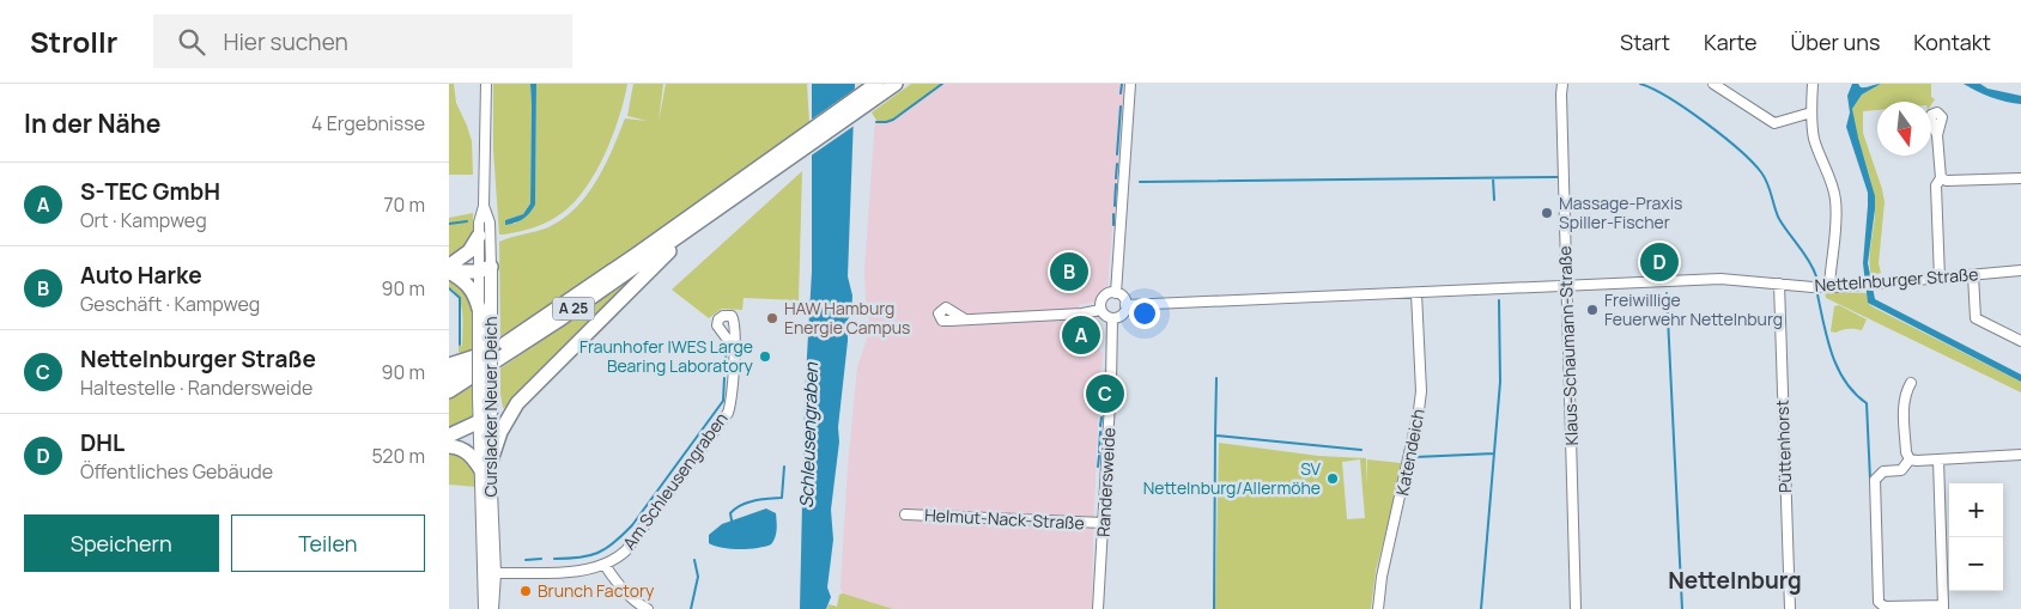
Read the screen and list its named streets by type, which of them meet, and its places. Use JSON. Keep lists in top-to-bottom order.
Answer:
{
  "streets": {
    "highway": ["A 25"],
    "main road": ["Curslacker Neuer Deich"],
    "street": [
      "Nettelnburger Straße",
      "Klaus-Schaumann-Straße",
      "Püttenhorst",
      "Katendeich",
      "Am Schleusengraben",
      "Randersweide",
      "Helmut-Nack-Straße"
    ]
  },
  "crossings": [
    ["Nettelnburger Straße", "Klaus-Schaumann-Straße"],
    ["Nettelnburger Straße", "Püttenhorst"],
    ["Nettelnburger Straße", "Katendeich"],
    ["Nettelnburger Straße", "Randersweide"],
    ["Curslacker Neuer Deich", "Am Schleusengraben"],
    ["Randersweide", "Helmut-Nack-Straße"]
  ],
  "districts": ["Nettelnburg"],
  "water": ["Schleusengraben"],
  "places": [
    "Massage-Praxis Spiller-Fischer",
    "Freiwillige Feuerwehr Nettelnburg",
    "HAW Hamburg Energie Campus",
    "Fraunhofer IWES Large Bearing Laboratory",
    "SV Nettelnburg/Allermöhe",
    "Brunch Factory"
  ],
  "north": "bottom",
  "page": {
    "header": "Strollr",
    "search": "Hier suchen",
    "nav": [
      "Start",
      "Karte",
      "Über uns",
      "Kontakt"
    ],
    "heading": ["In der Nähe", "4 Ergebnisse"],
    "list": [
      {
        "mark": "A",
        "name": "S-TEC GmbH",
        "note": "Ort · Kampweg",
        "value": "70 m"
      },
      {
        "mark": "B",
        "name": "Auto Harke",
        "note": "Geschäft · Kampweg",
        "value": "90 m"
      },
      {
        "mark": "C",
        "name": "Nettelnburger Straße",
        "note": "Haltestelle · Randersweide",
        "value": "90 m"
      },
      {
        "mark": "D",
        "name": "DHL",
        "note": "Öffentliches Gebäude",
        "value": "520 m"
      }
    ],
    "pins": [
      "D",
      "B",
      "A",
      "C"
    ],
    "map_buttons": ["+", "−"],
    "buttons": ["Speichern", "Teilen"]
  }
}
